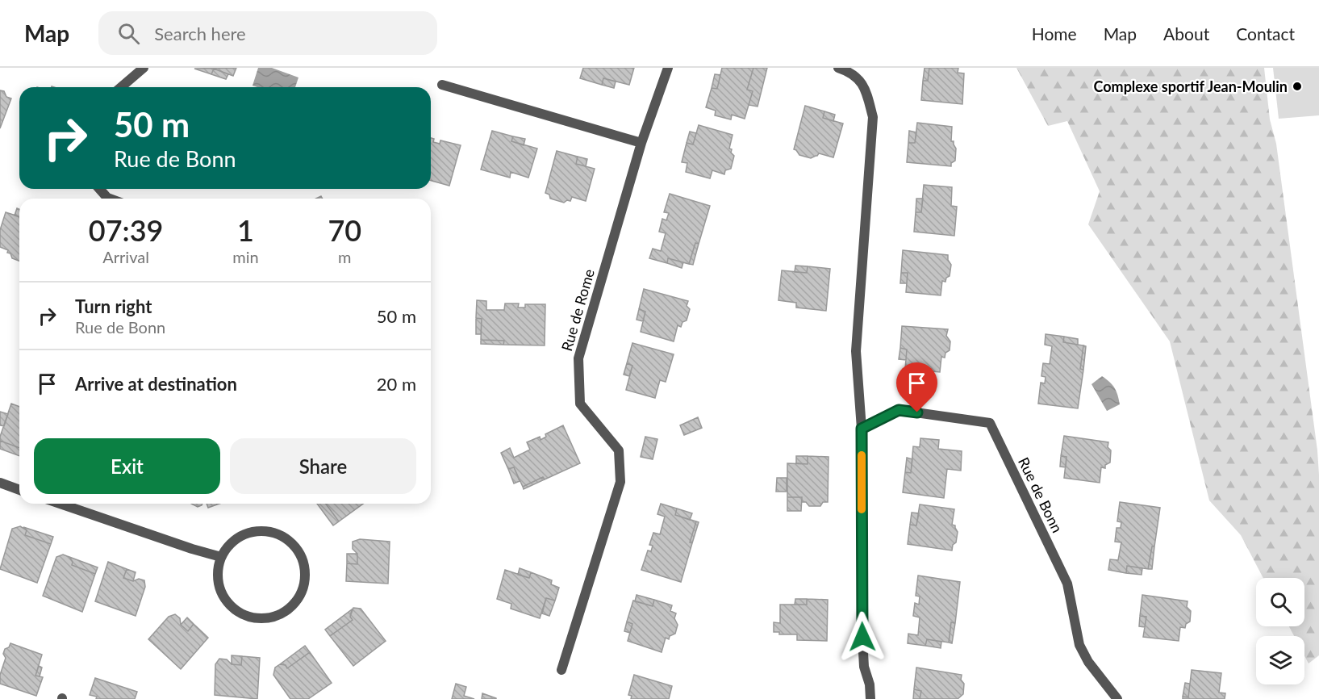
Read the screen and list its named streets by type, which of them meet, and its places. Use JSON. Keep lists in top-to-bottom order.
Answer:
{
  "streets": {
    "street": ["Rue de Rome", "Rue de Bonn"]
  },
  "places": ["Complexe sportif Jean-Moulin"],
  "page": {
    "header": "Map",
    "search": "Search here",
    "nav": [
      "Home",
      "Map",
      "About",
      "Contact"
    ],
    "turn": ["50 m", "Rue de Bonn"],
    "eta": [
      "07:39",
      "Arrival",
      "1",
      "min",
      "70",
      "m"
    ],
    "list": [
      {
        "name": "Turn right",
        "note": "Rue de Bonn",
        "value": "50 m"
      },
      {
        "name": "Arrive at destination",
        "value": "20 m"
      }
    ],
    "buttons": ["Exit", "Share"]
  }
}
